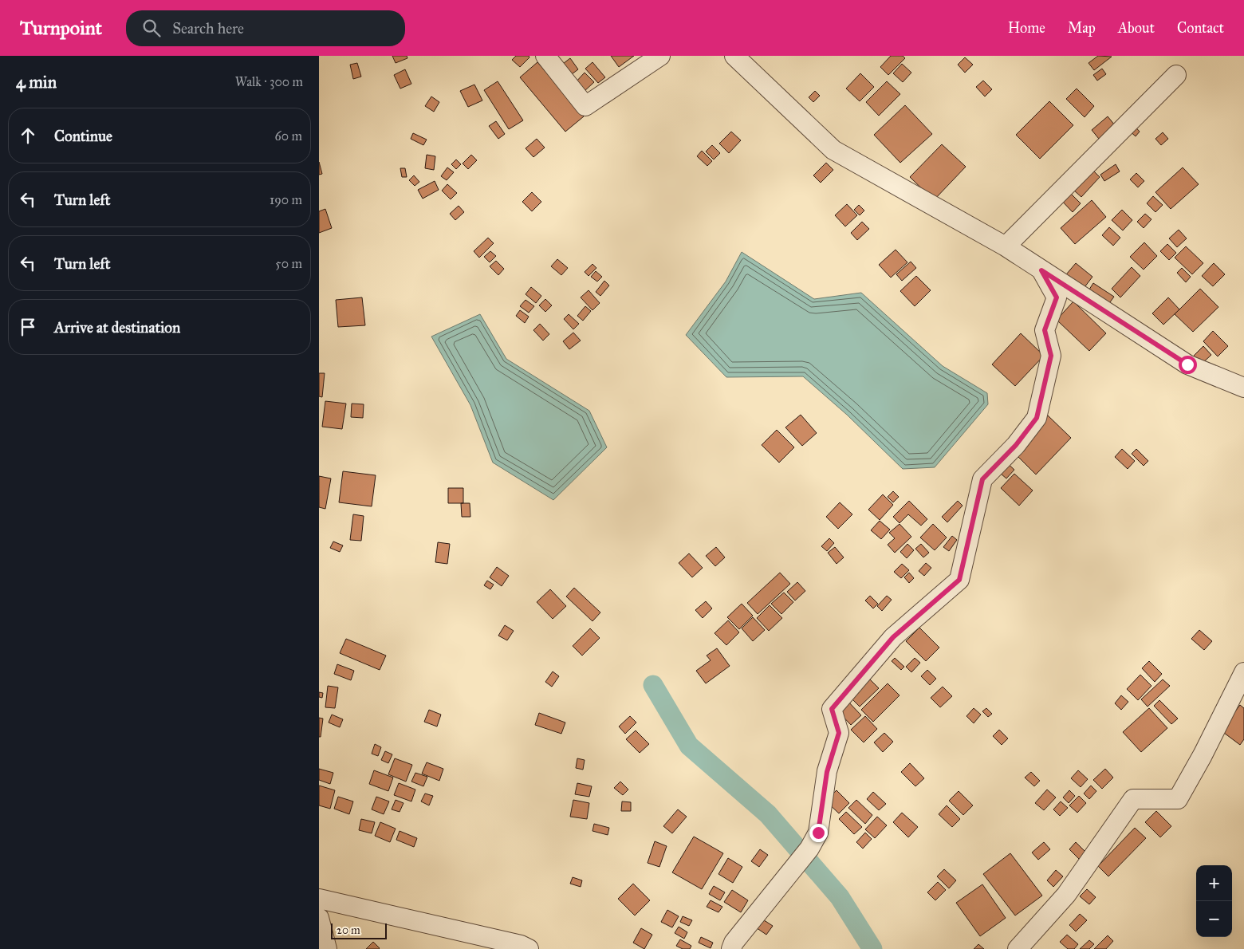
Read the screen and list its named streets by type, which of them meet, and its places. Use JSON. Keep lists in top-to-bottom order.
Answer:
{
  "scale_bar": "20 m",
  "page": {
    "header": "Turnpoint",
    "search": "Search here",
    "nav": [
      "Home",
      "Map",
      "About",
      "Contact"
    ],
    "heading": ["4 min", "Walk · 300 m"],
    "list": [
      ["Continue", "60 m"],
      ["Turn left", "190 m"],
      ["Turn left", "50 m"],
      "Arrive at destination"
    ],
    "map_buttons": ["+", "−"],
    "scale": "20 m"
  }
}
